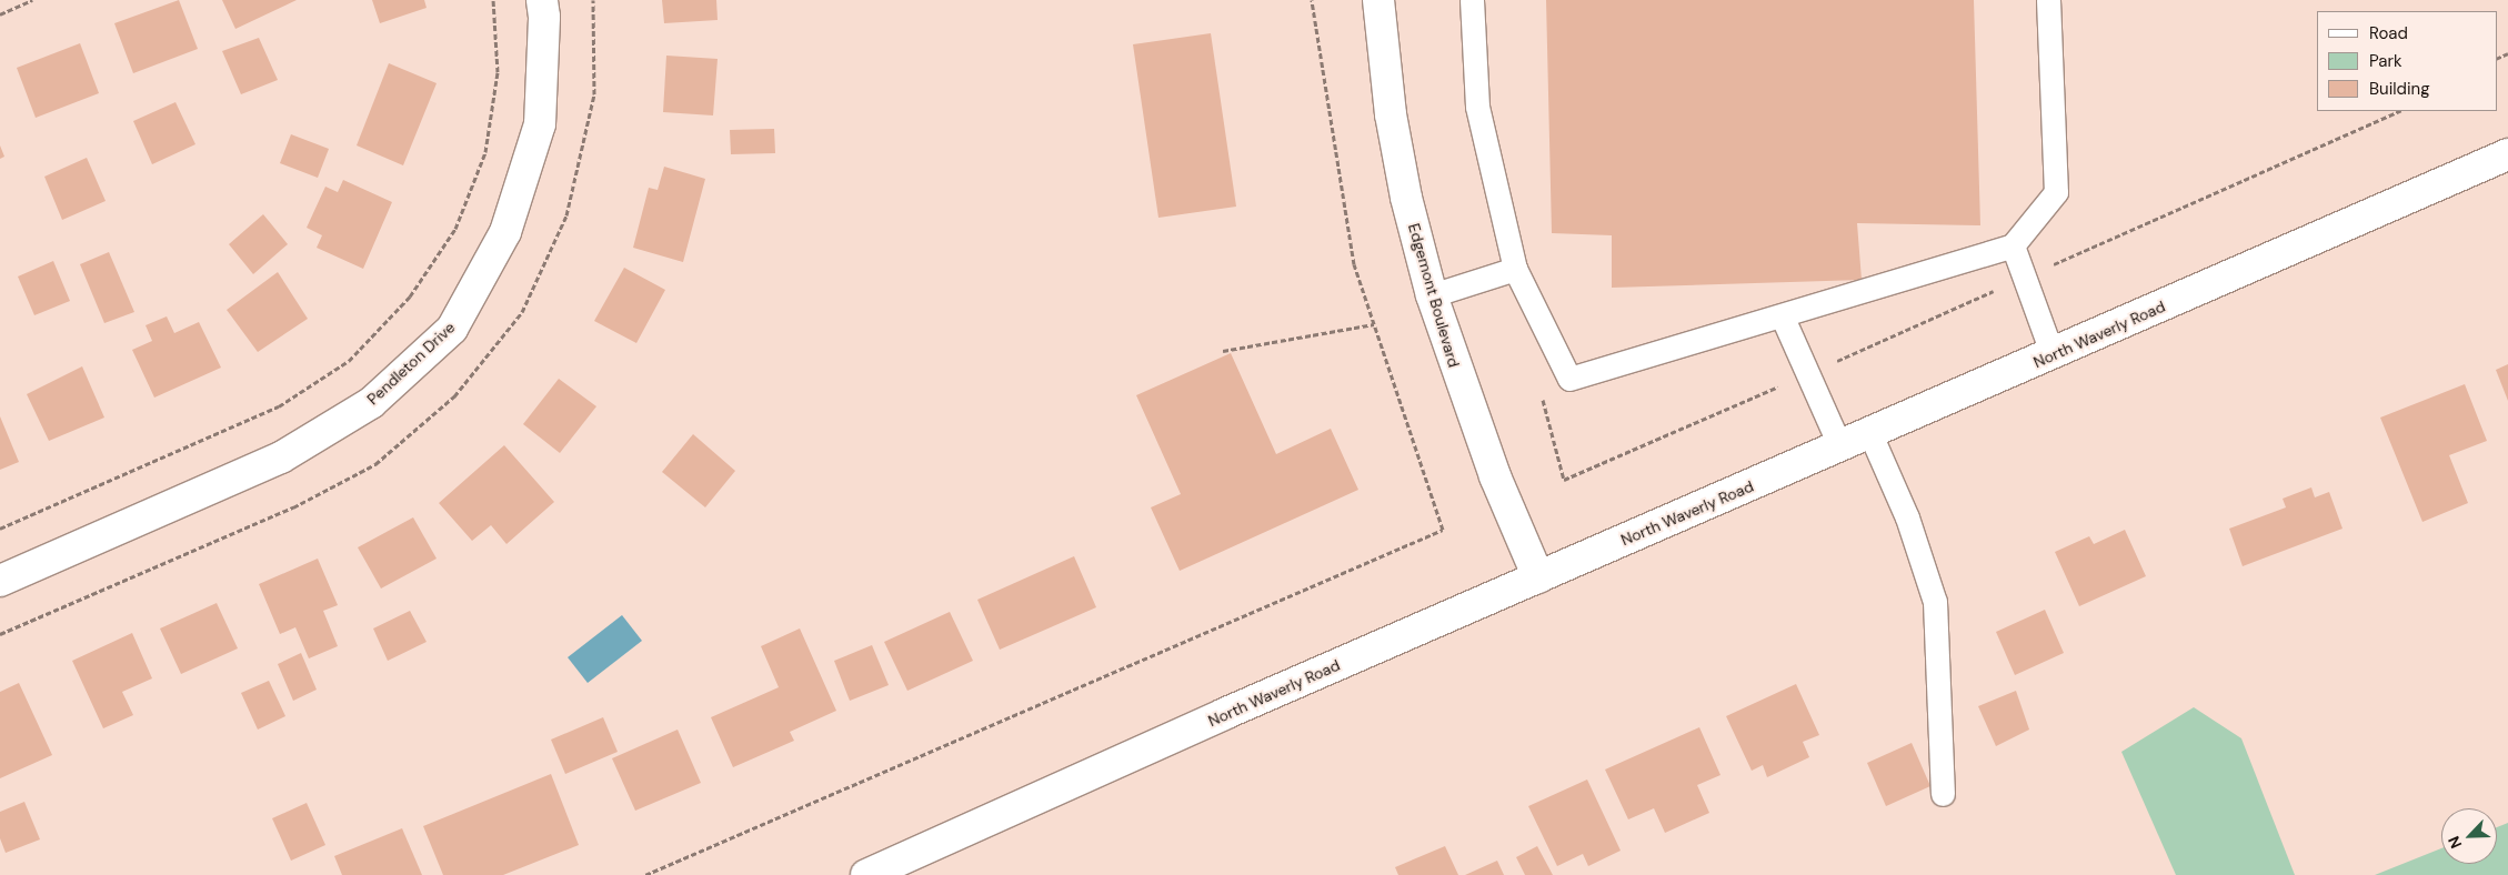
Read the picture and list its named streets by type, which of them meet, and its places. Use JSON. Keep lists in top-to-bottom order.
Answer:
{
  "streets": {
    "main road": ["Edgemont Boulevard", "North Waverly Road", "Pendleton Drive"]
  },
  "crossings": [
    ["Edgemont Boulevard", "North Waverly Road"]
  ],
  "legend": ["Road", "Park", "Building"],
  "north": "bottom left"
}
